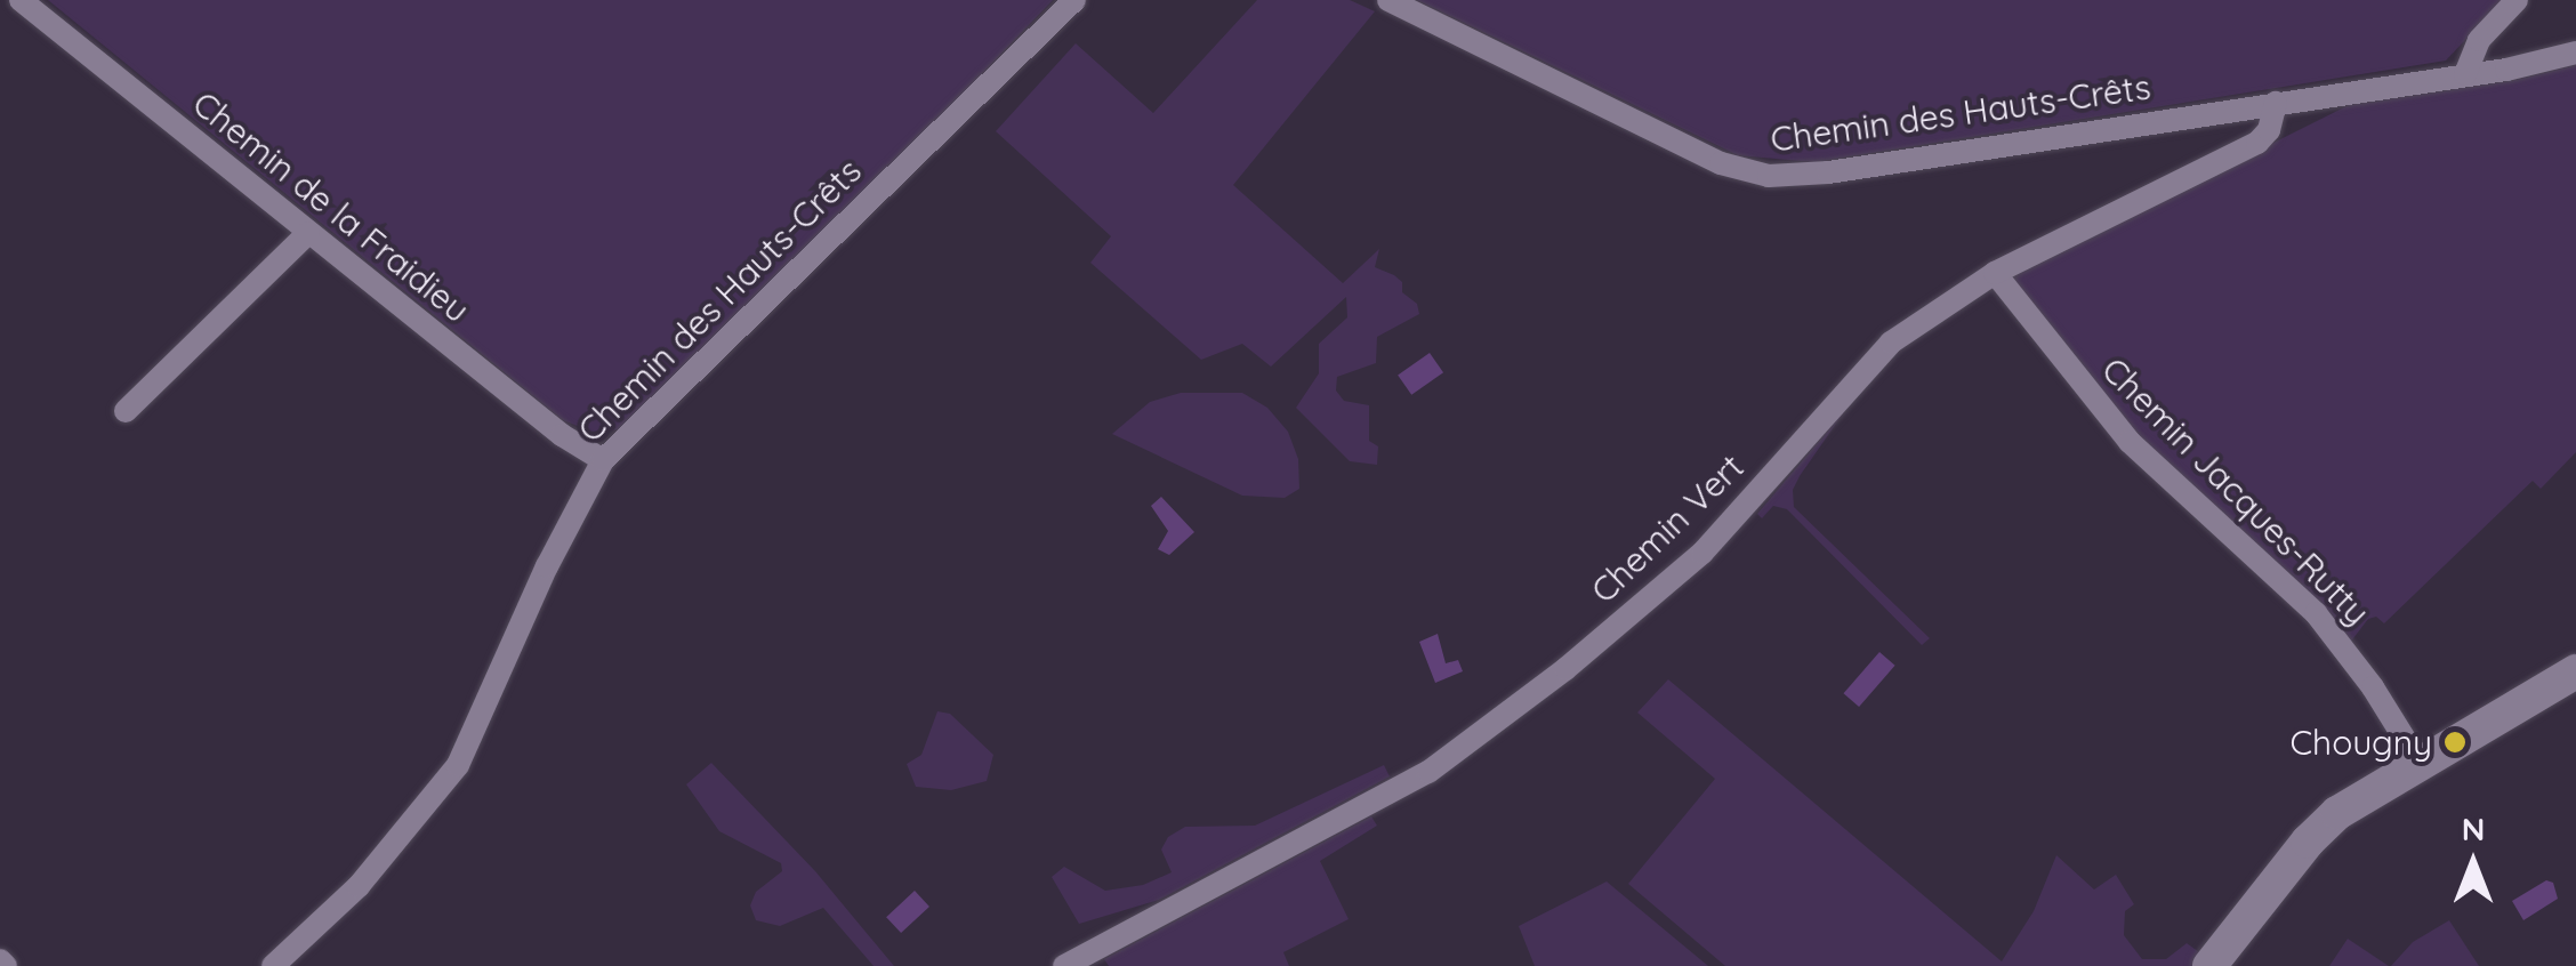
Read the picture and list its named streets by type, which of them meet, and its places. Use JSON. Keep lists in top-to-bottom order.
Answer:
{
  "streets": {
    "street": [
      "Chemin des Hauts-Crêts",
      "Chemin de la Fraidieu",
      "Chemin Jacques-Rutty",
      "Chemin Vert"
    ]
  },
  "crossings": [
    ["Chemin des Hauts-Crêts", "Chemin de la Fraidieu"],
    ["Chemin des Hauts-Crêts", "Chemin Vert"],
    ["Chemin Jacques-Rutty", "Chemin Vert"]
  ],
  "places": ["Chougny"],
  "north": "top"
}
